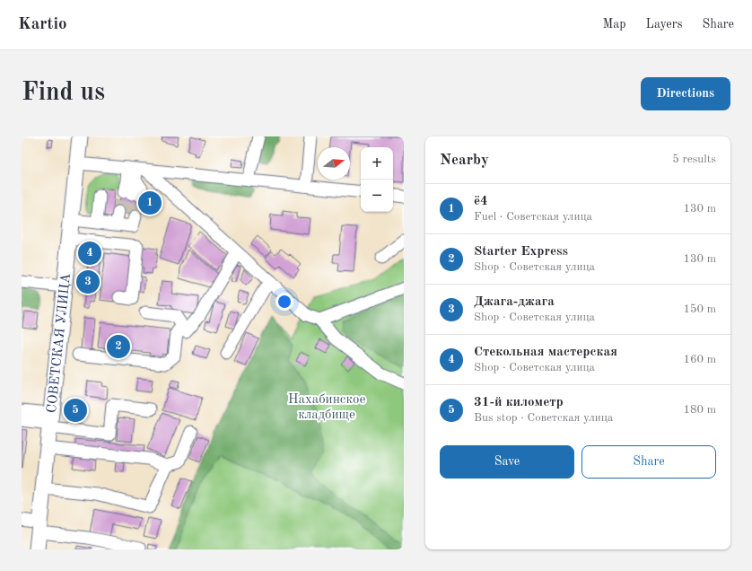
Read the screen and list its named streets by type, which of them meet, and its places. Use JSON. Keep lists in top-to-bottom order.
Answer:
{
  "streets": {
    "main road": ["СОВЕТСКАЯ УЛИЦА"]
  },
  "parks": ["Нахабинское кладбище"],
  "north": "right",
  "page": {
    "header": "Kartio",
    "nav": ["Map", "Layers", "Share"],
    "buttons": [
      "Directions",
      ["Save", "Share"]
    ],
    "title": "Find us",
    "heading": ["Nearby", "5 results"],
    "map_buttons": ["+", "−"],
    "list": [
      {
        "mark": "1",
        "name": "ё4",
        "note": "Fuel · Советская улица",
        "value": "130 m"
      },
      {
        "mark": "2",
        "name": "Starter Express",
        "note": "Shop · Советская улица",
        "value": "130 m"
      },
      {
        "mark": "3",
        "name": "Джага-джага",
        "note": "Shop · Советская улица",
        "value": "150 m"
      },
      {
        "mark": "4",
        "name": "Стекольная мастерская",
        "note": "Shop · Советская улица",
        "value": "160 m"
      },
      {
        "mark": "5",
        "name": "31-й километр",
        "note": "Bus stop · Советская улица",
        "value": "180 m"
      }
    ],
    "pins": [
      "1",
      "4",
      "3",
      "2",
      "5"
    ]
  }
}
